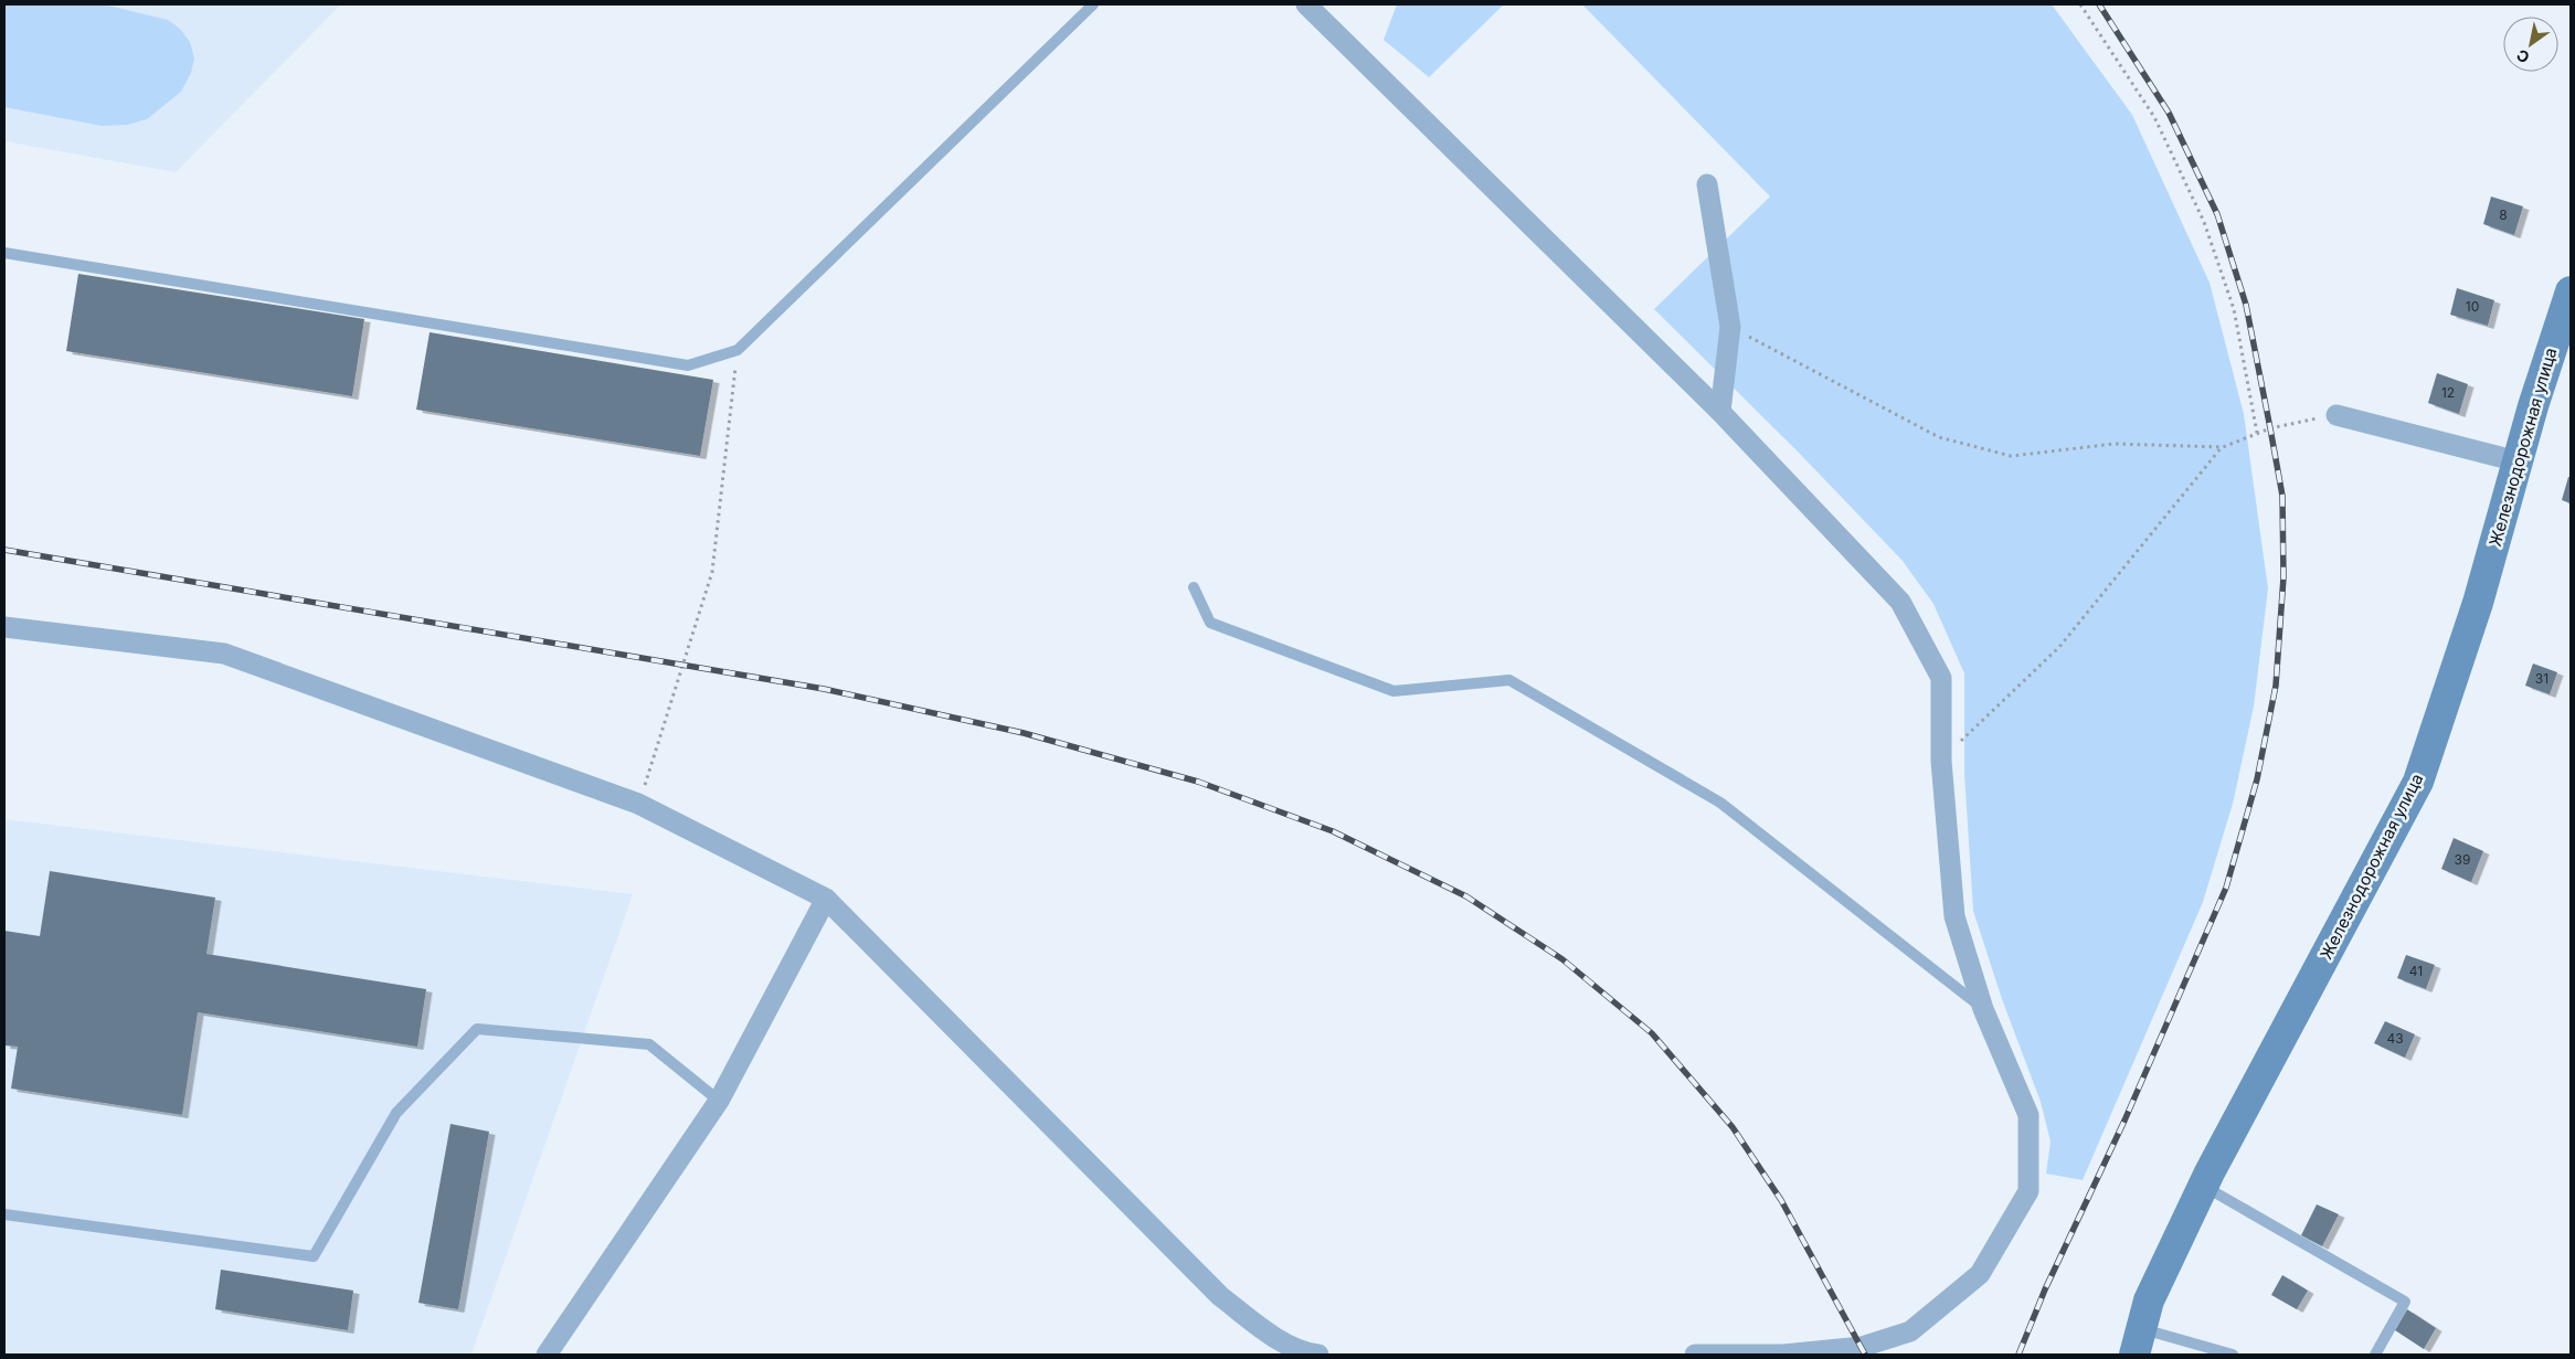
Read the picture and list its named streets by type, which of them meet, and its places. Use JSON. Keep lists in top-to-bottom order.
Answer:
{
  "streets": {
    "main road": ["Железнодорожная улица"]
  },
  "house_numbers": [
    "8",
    "10",
    "12",
    "31",
    "39",
    "41",
    "43"
  ],
  "north": "bottom left"
}
